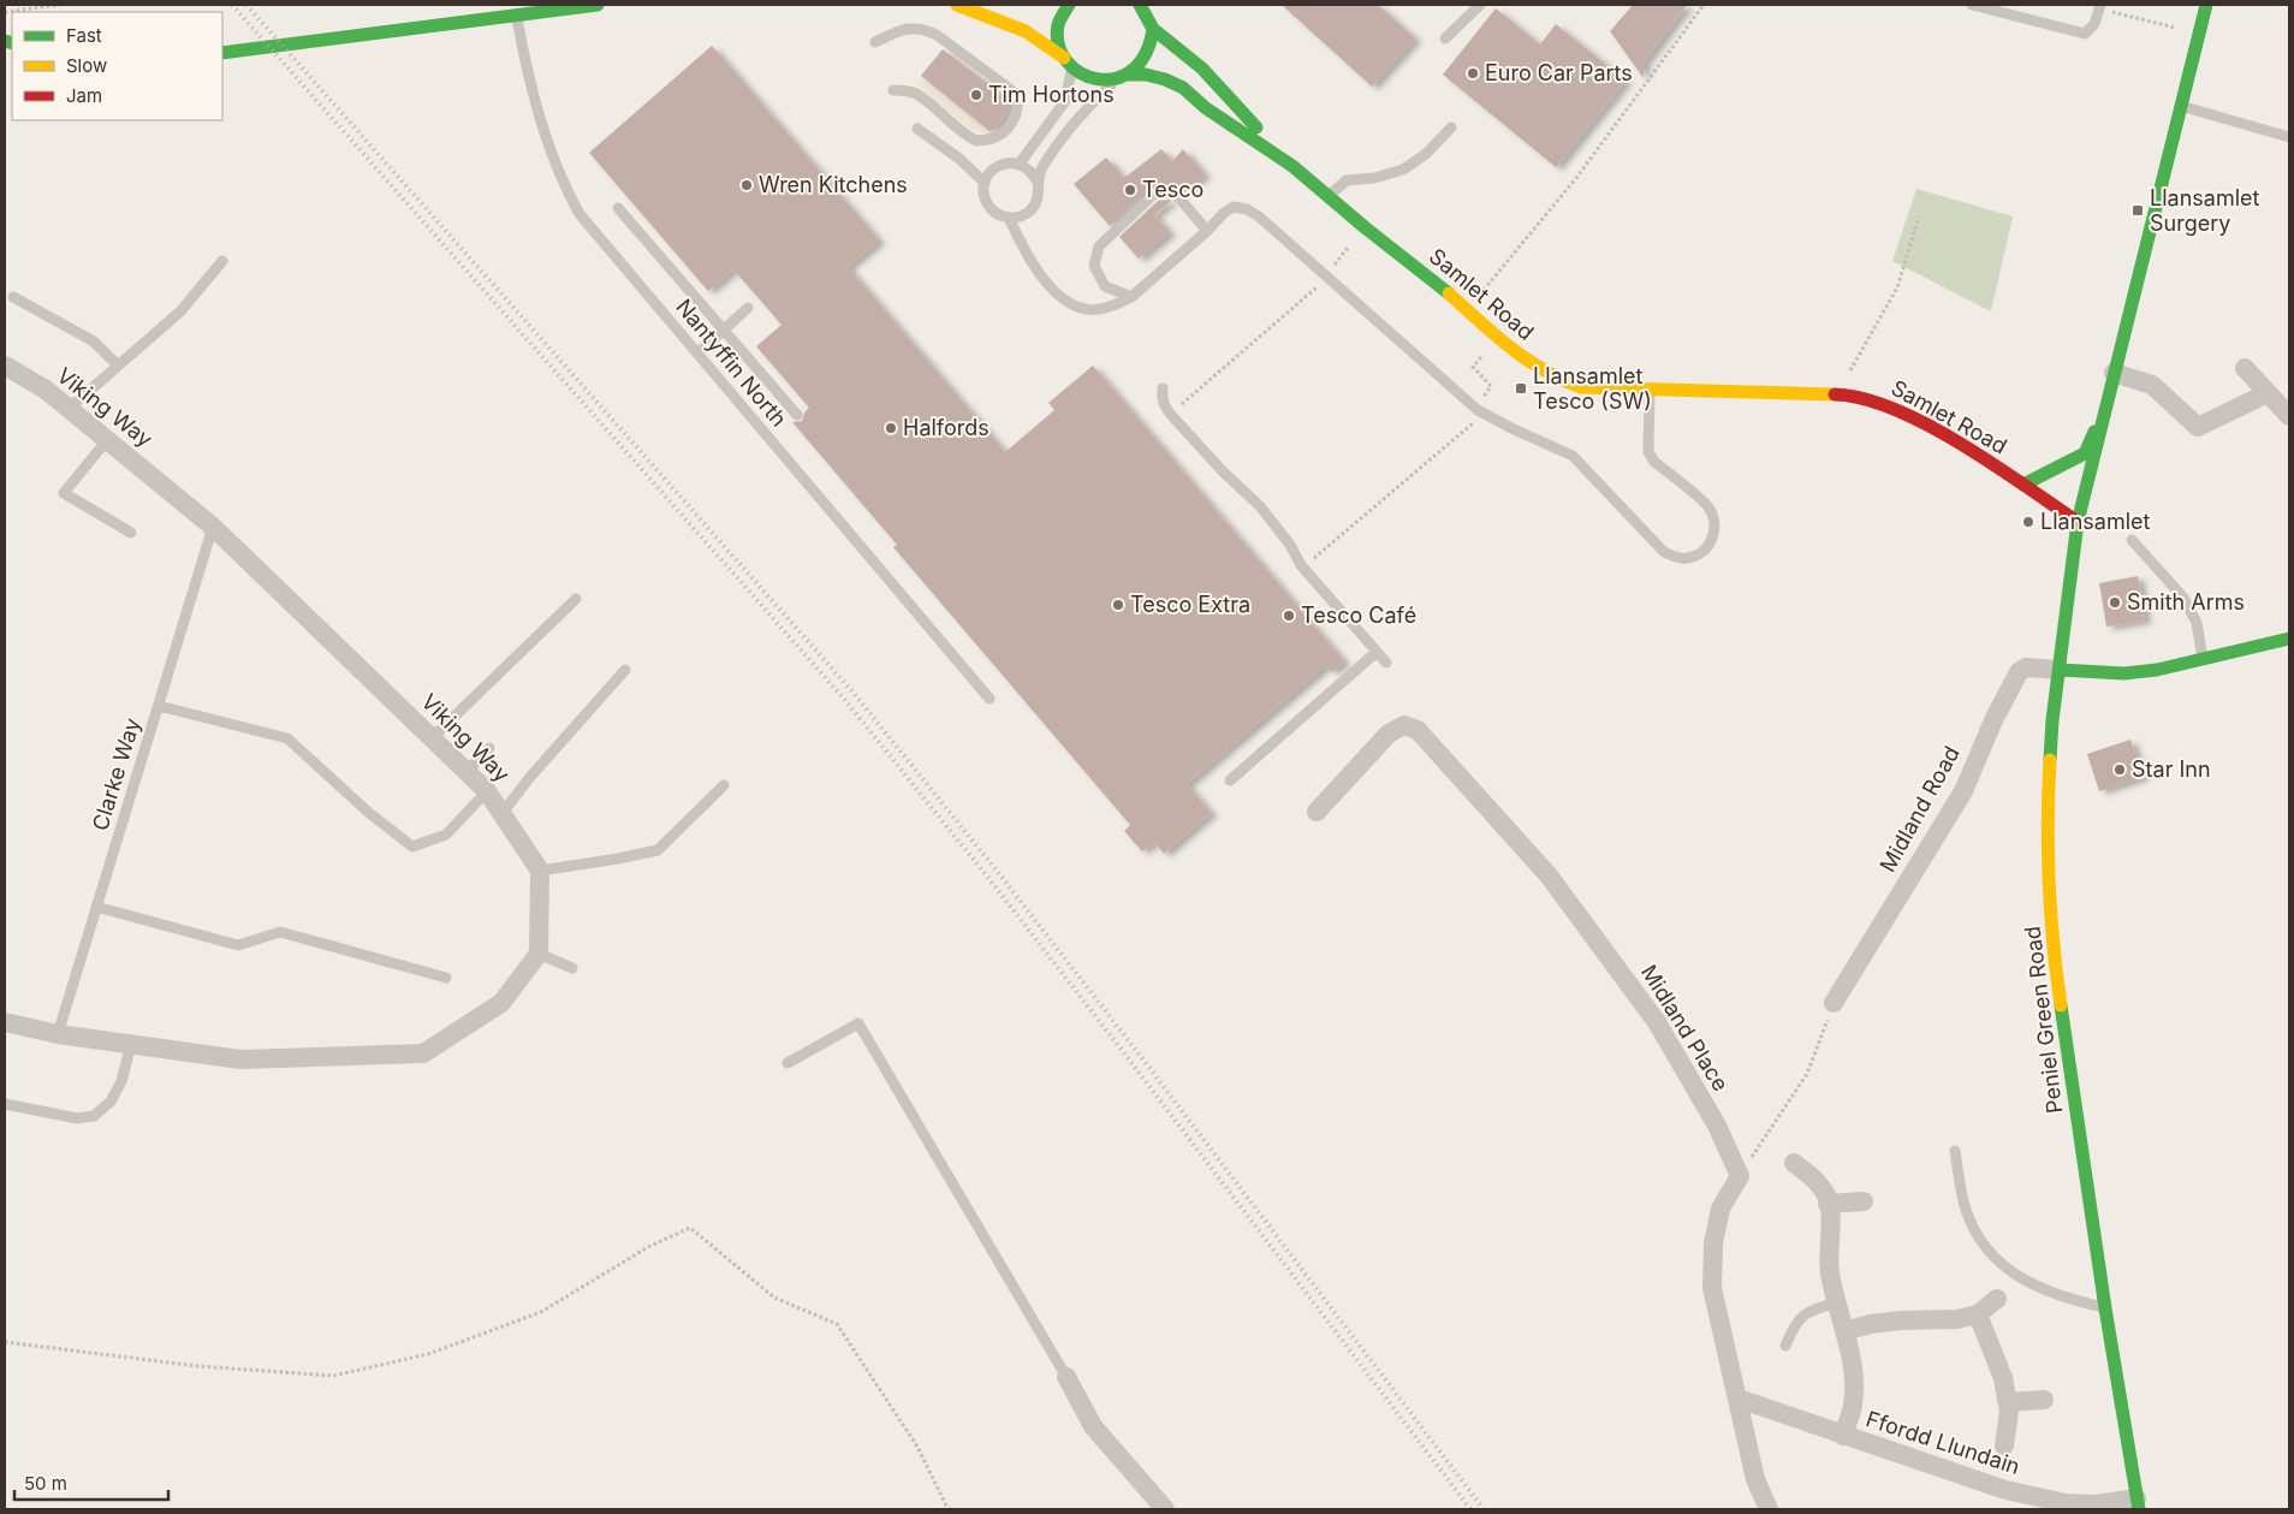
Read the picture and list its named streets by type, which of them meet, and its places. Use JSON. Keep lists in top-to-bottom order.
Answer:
{
  "streets": {
    "main road": ["Samlet Road", "Peniel Green Road"],
    "street": [
      "Viking Way",
      "Midland Road",
      "Midland Place",
      "Ffordd Llundain"
    ],
    "lane": ["Nantyffin North", "Clarke Way"]
  },
  "crossings": [
    ["Samlet Road", "Peniel Green Road"],
    ["Viking Way", "Clarke Way"],
    ["Midland Road", "Peniel Green Road"],
    ["Peniel Green Road", "Ffordd Llundain"]
  ],
  "places": {
    "other": [
      "Euro Car Parts",
      "Tim Hortons",
      "Wren Kitchens",
      "Tesco",
      "Halfords",
      "Llansamlet",
      "Smith Arms",
      "Tesco Extra",
      "Tesco Café",
      "Star Inn"
    ],
    "transit": ["Llansamlet Surgery", "Llansamlet Tesco (SW)"]
  },
  "legend": ["Fast", "Slow", "Jam"],
  "scale_bar": "50 m"
}
